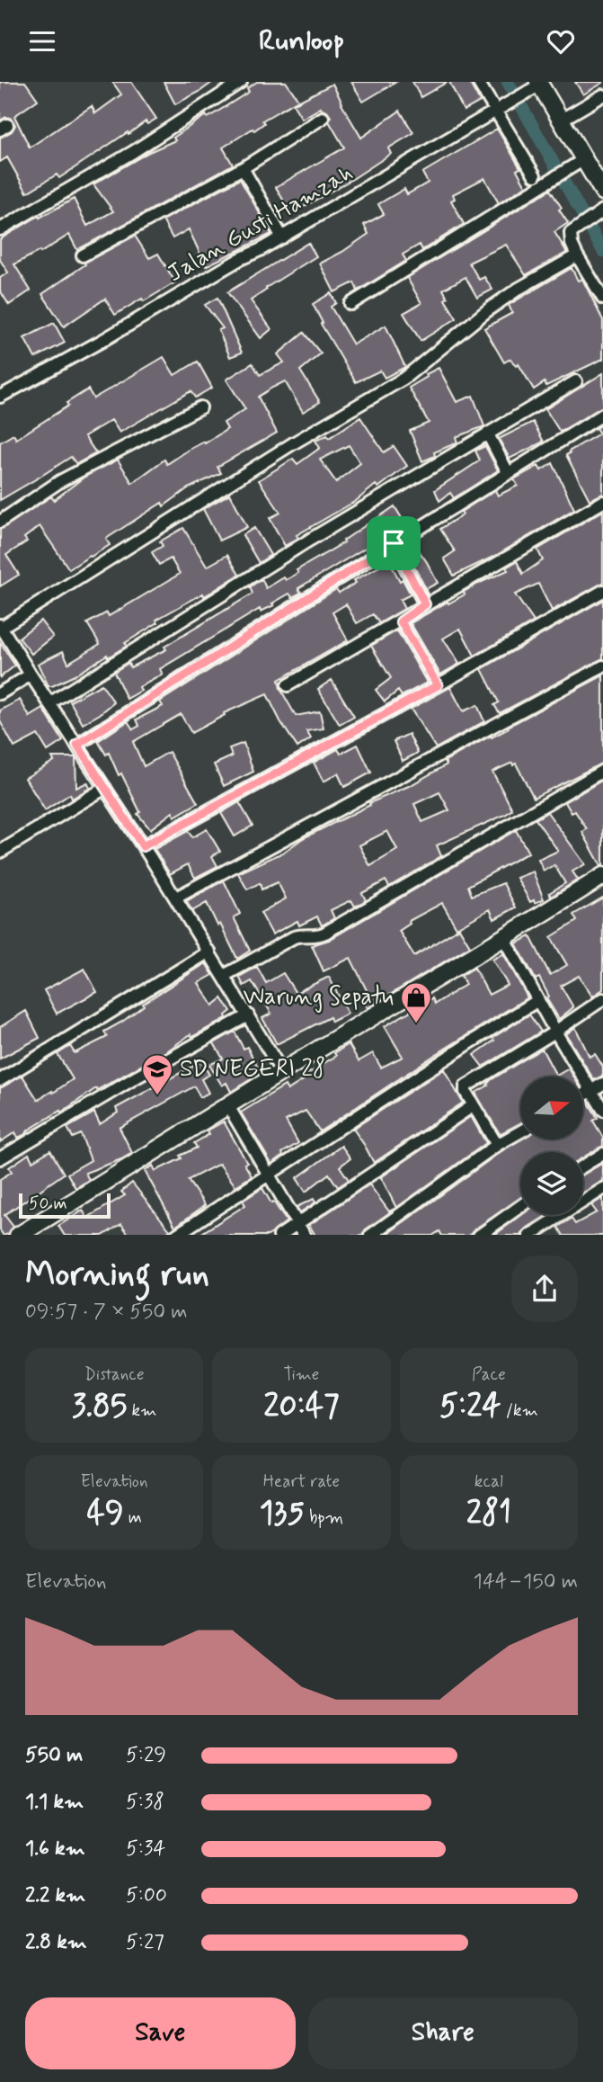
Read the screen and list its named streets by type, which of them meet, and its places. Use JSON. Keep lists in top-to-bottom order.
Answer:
{
  "streets": {
    "street": ["Jalan Gusti Hamzah"]
  },
  "places": {
    "shop": ["Warung Sepatu"],
    "school or university": ["SD NEGERI 28"]
  },
  "scale_bar": "50 m",
  "north": "right",
  "page": {
    "header": "Runloop",
    "scale": "50 m",
    "heading": ["Morning run", "09:57 · 7 × 550 m"],
    "stats": [
      ["Distance", "3.85 km"],
      ["Time", "20:47"],
      ["Pace", "5:24 /km"],
      ["Elevation", "49 m"],
      ["Heart rate", "135 bpm"],
      ["kcal", "281"]
    ],
    "chart": ["Elevation", "144–150 m"],
    "list": [
      {
        "name": "550 m",
        "note": "5:29"
      },
      {
        "name": "1.1 km",
        "note": "5:38"
      },
      {
        "name": "1.6 km",
        "note": "5:34"
      },
      {
        "name": "2.2 km",
        "note": "5:00"
      },
      {
        "name": "2.8 km",
        "note": "5:27"
      }
    ],
    "buttons": ["Save", "Share"]
  }
}
